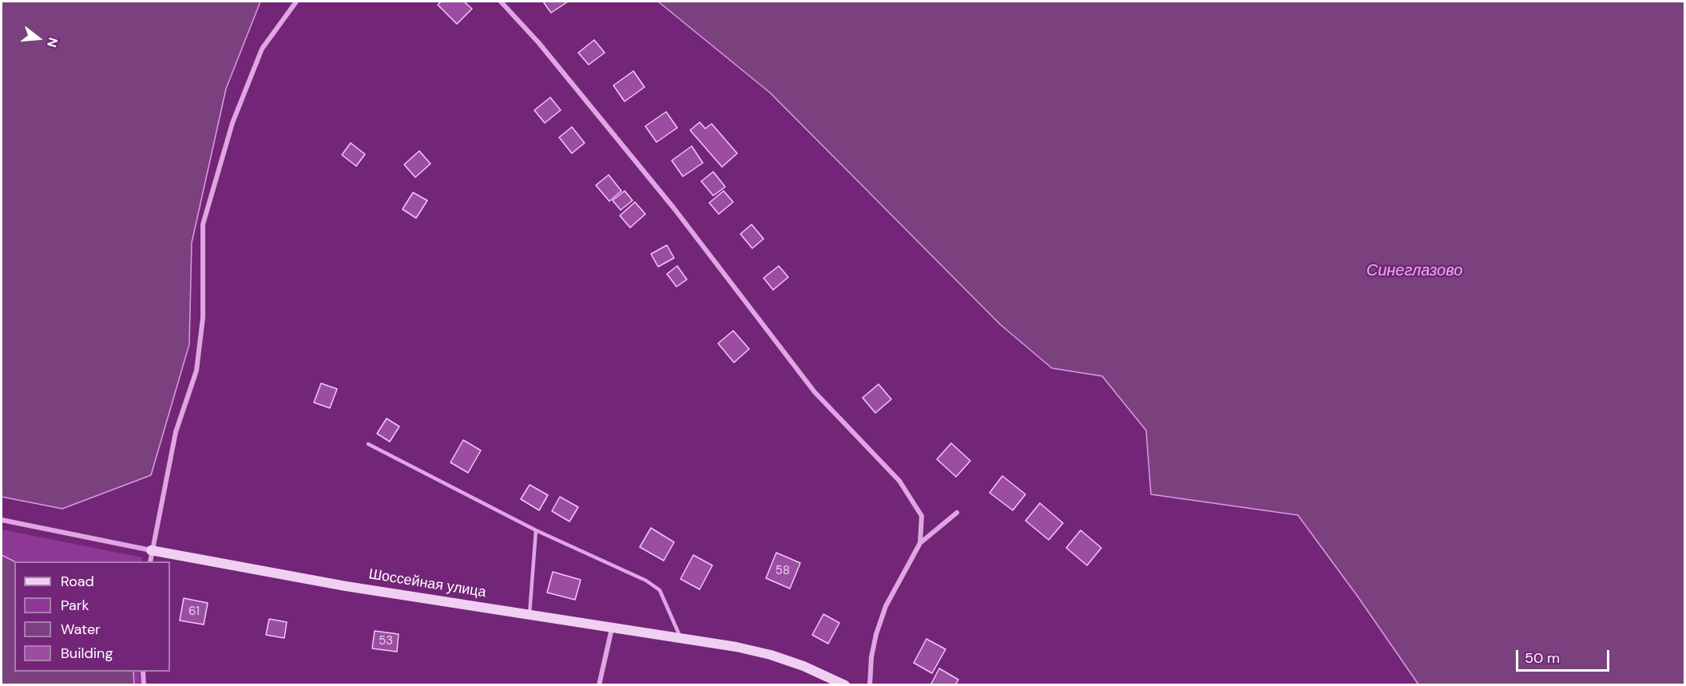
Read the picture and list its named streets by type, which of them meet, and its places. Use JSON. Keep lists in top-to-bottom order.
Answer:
{
  "streets": {
    "street": ["Шоссейная улица"]
  },
  "water": ["Синеглазово"],
  "house_numbers": ["58", "61", "53"],
  "legend": [
    "Road",
    "Park",
    "Water",
    "Building"
  ],
  "scale_bar": "50 m",
  "north": "right"
}
